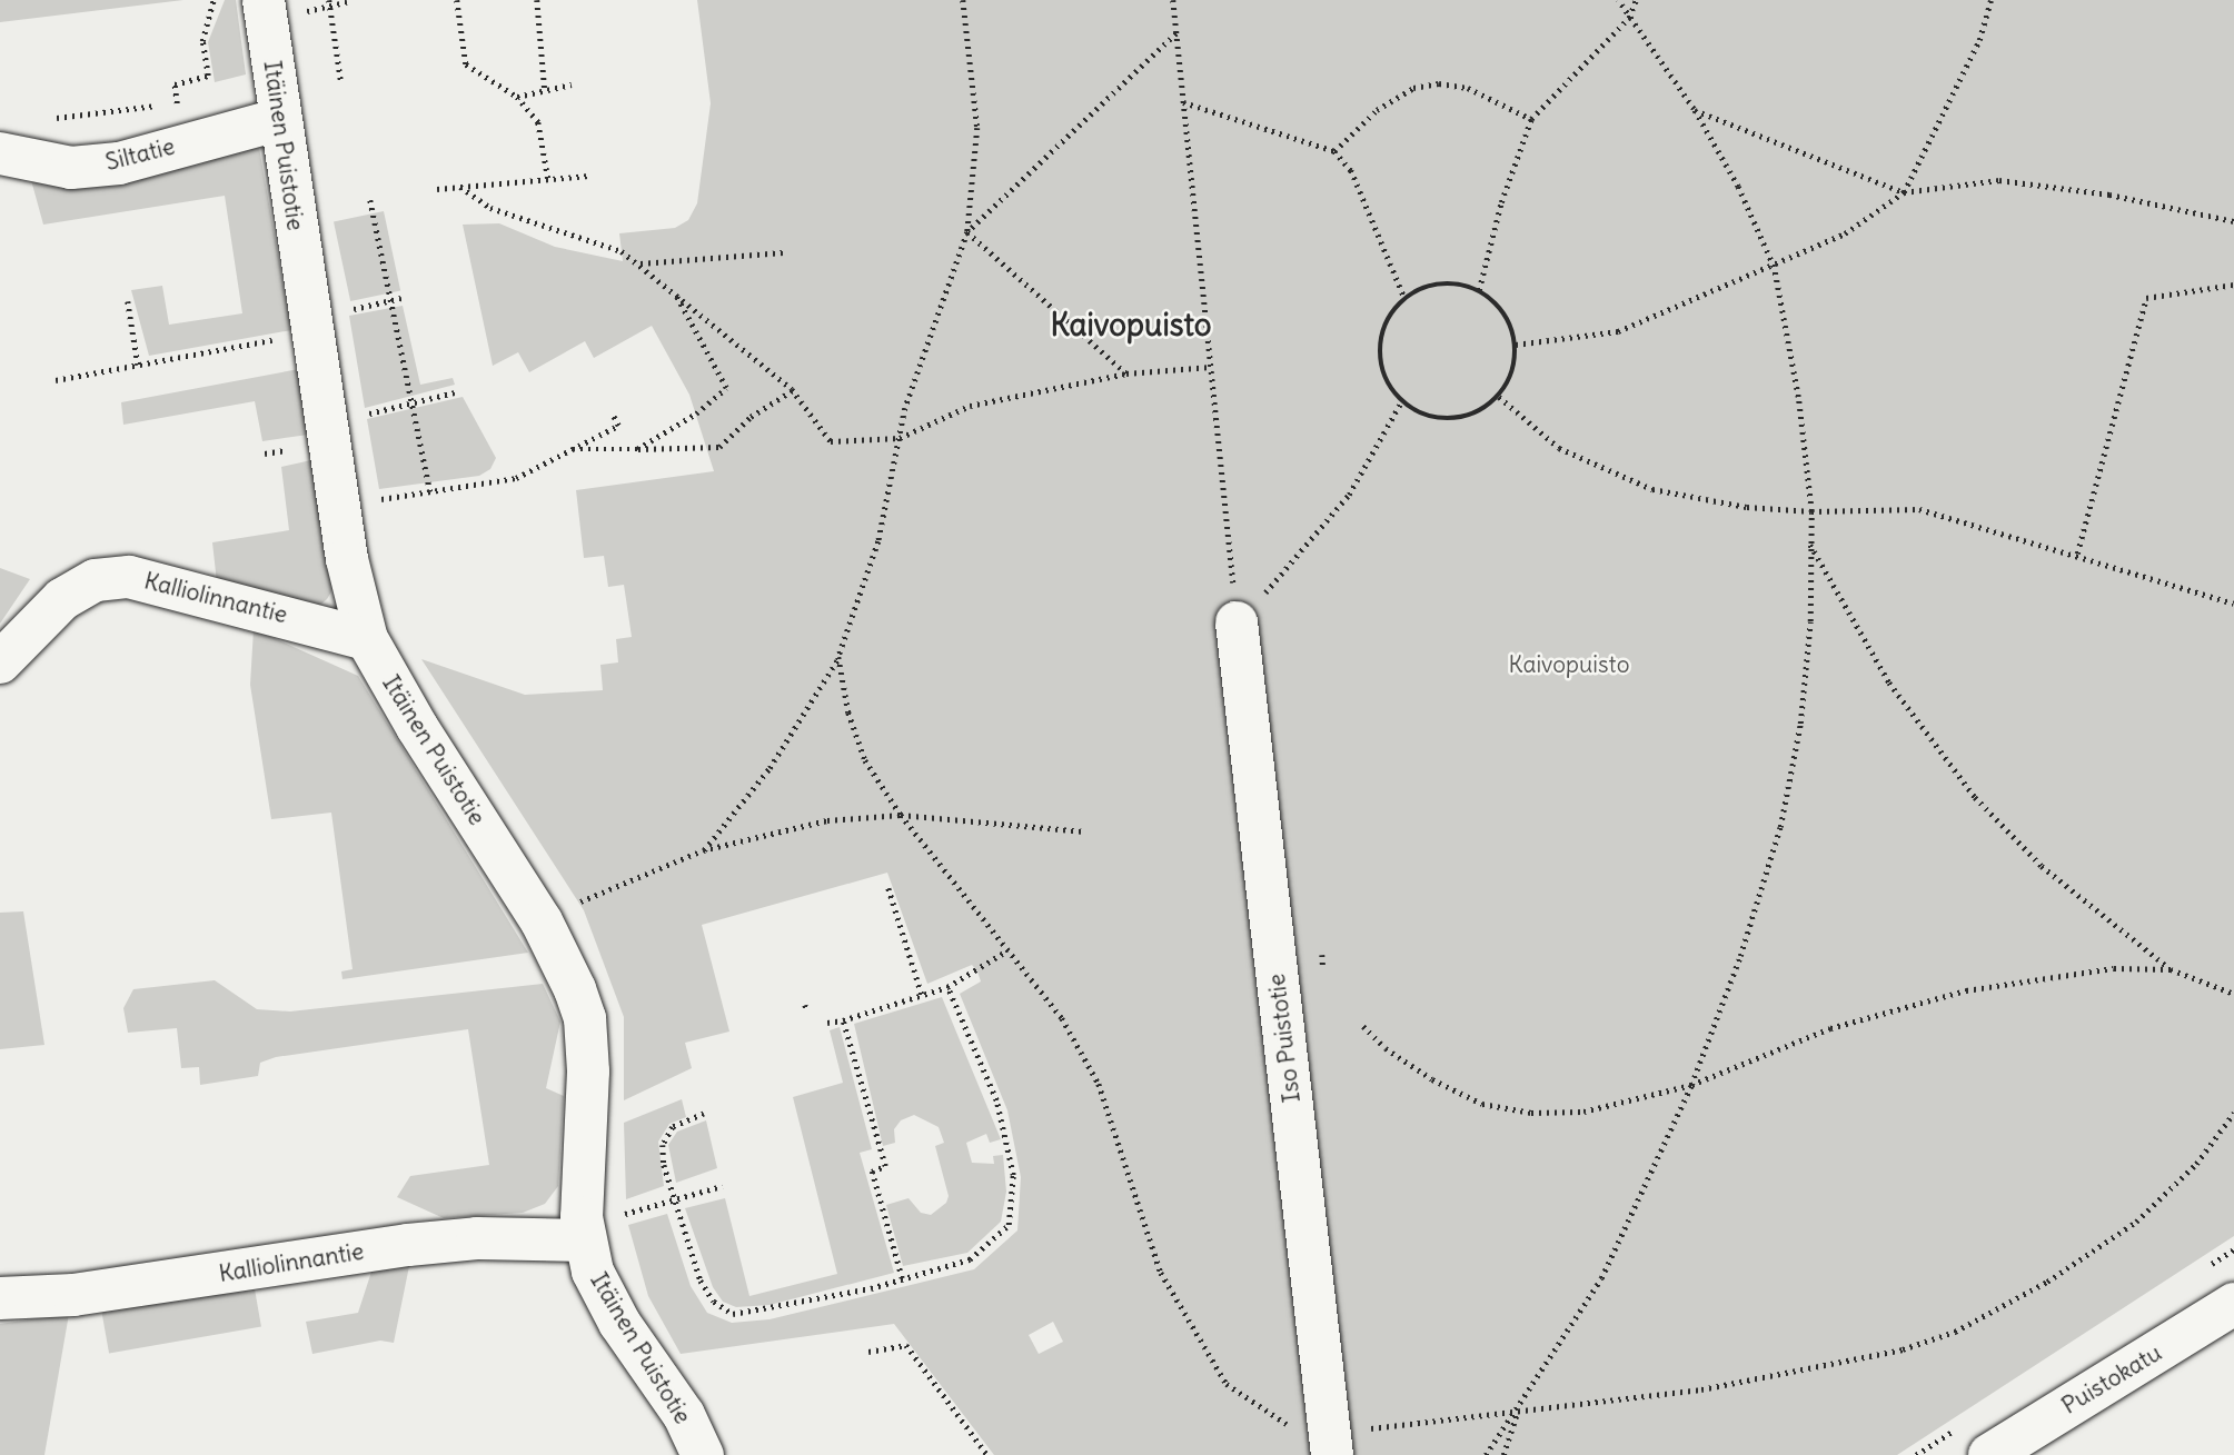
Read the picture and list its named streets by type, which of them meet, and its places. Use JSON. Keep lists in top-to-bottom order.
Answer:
{
  "streets": {
    "street": [
      "Itäinen Puistotie",
      "Siltatie",
      "Kalliolinnantie",
      "Iso Puistotie",
      "Puistokatu"
    ]
  },
  "crossings": [
    ["Itäinen Puistotie", "Siltatie"],
    ["Itäinen Puistotie", "Kalliolinnantie"]
  ],
  "districts": ["Kaivopuisto"],
  "parks": ["Kaivopuisto"]
}
